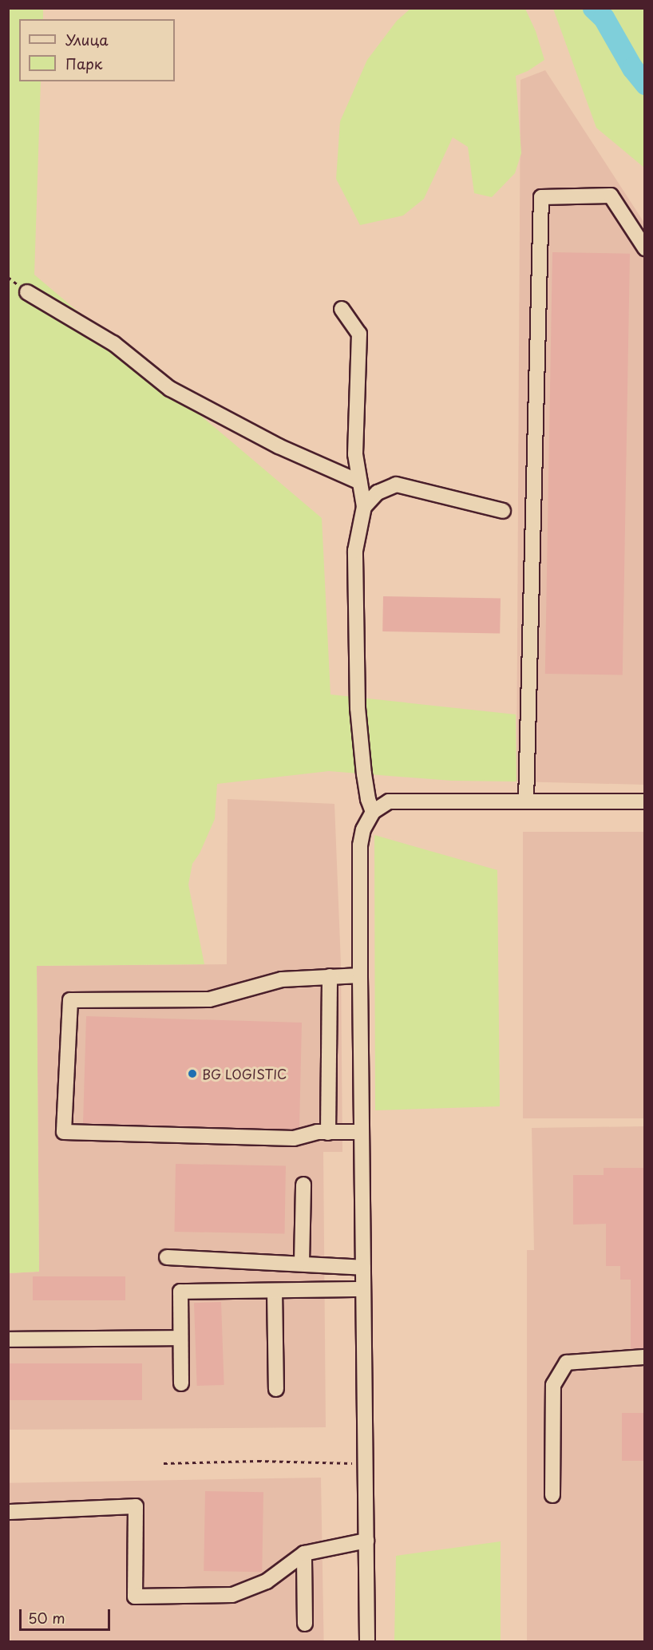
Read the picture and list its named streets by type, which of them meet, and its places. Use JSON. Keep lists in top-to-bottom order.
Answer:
{
  "places": ["BG LOGISTIC"],
  "legend": ["Улица", "Парк"],
  "scale_bar": "50 m"
}
